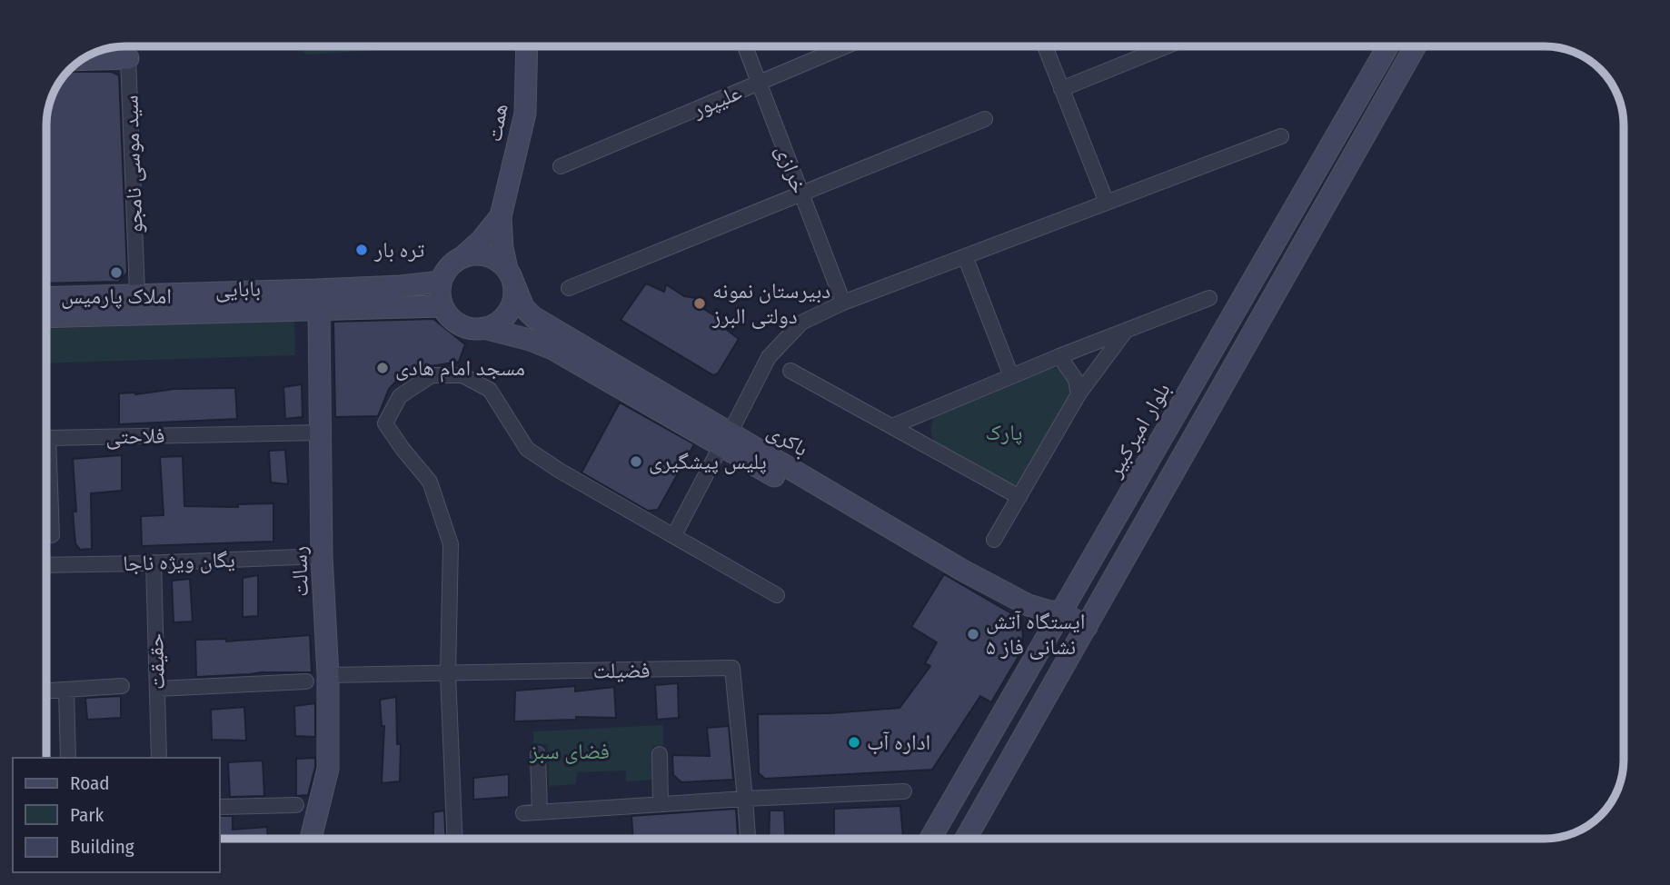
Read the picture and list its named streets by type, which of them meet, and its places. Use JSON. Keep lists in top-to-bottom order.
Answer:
{
  "streets": {
    "street": [
      "علیپور",
      "همت",
      "سید موسی نامجو",
      "خرازی",
      "بابایی",
      "بلوار امیرکبیر",
      "فلاحتی",
      "باکری",
      "یگان ویژه ناجا",
      "رسالت",
      "حقیقت",
      "فضیلت"
    ]
  },
  "crossings": [
    ["علیپور", "خرازی"],
    ["سید موسی نامجو", "بابایی"],
    ["بابایی", "باکری"],
    ["بابایی", "رسالت"],
    ["بلوار امیرکبیر", "باکری"],
    ["فلاحتی", "رسالت"],
    ["یگان ویژه ناجا", "رسالت"],
    ["یگان ویژه ناجا", "حقیقت"],
    ["رسالت", "فضیلت"]
  ],
  "parks": ["پارک", "فضای سبز"],
  "places": [
    "تره بار",
    "املاک پارمیس",
    "دبیرستان نمونه دولتی البرز",
    "مسجد امام هادی",
    "پلیس پیشگیری",
    "ایستگاه آتش نشانی فاز ۵",
    "اداره آب"
  ],
  "legend": ["Road", "Park", "Building"]
}
